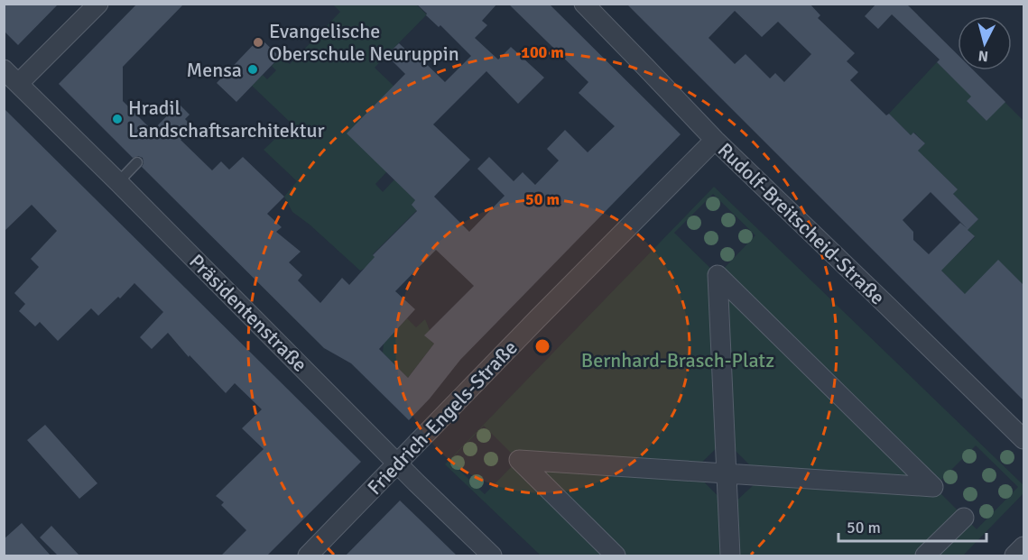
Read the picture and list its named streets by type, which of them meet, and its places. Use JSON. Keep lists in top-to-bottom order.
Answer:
{
  "streets": {
    "street": ["Rudolf-Breitscheid-Straße", "Präsidentenstraße", "Friedrich-Engels-Straße"]
  },
  "crossings": [
    ["Rudolf-Breitscheid-Straße", "Friedrich-Engels-Straße"],
    ["Präsidentenstraße", "Friedrich-Engels-Straße"]
  ],
  "parks": ["Bernhard-Brasch-Platz"],
  "places": ["Evangelische Oberschule Neuruppin", "Mensa", "Hradil Landschaftsarchitektur"],
  "scale_bar": "50 m",
  "north": "bottom",
  "rings": ["100 m", "50 m"]
}
